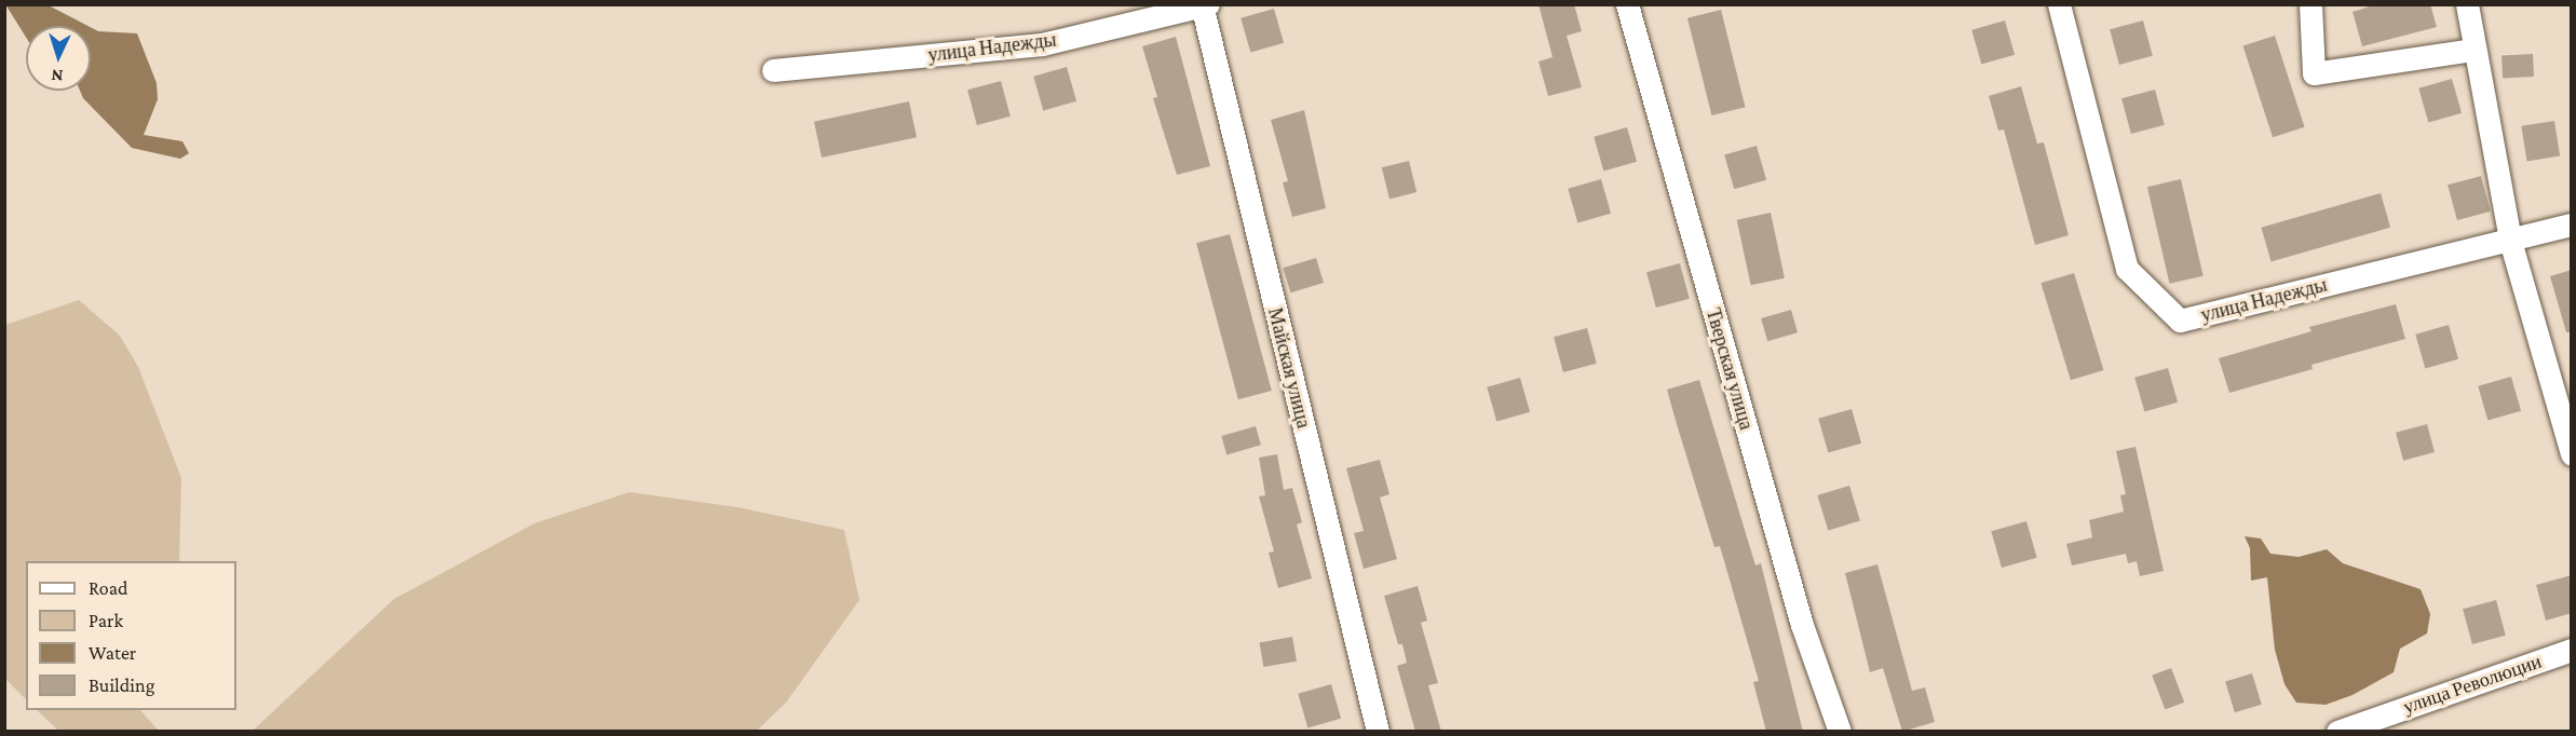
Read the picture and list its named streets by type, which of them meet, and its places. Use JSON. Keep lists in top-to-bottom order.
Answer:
{
  "streets": {
    "street": [
      "улица Надежды",
      "Майская улица",
      "Тверская улица",
      "улица Революции"
    ]
  },
  "crossings": [
    ["улица Надежды", "Майская улица"]
  ],
  "legend": [
    "Road",
    "Park",
    "Water",
    "Building"
  ],
  "north": "bottom"
}
